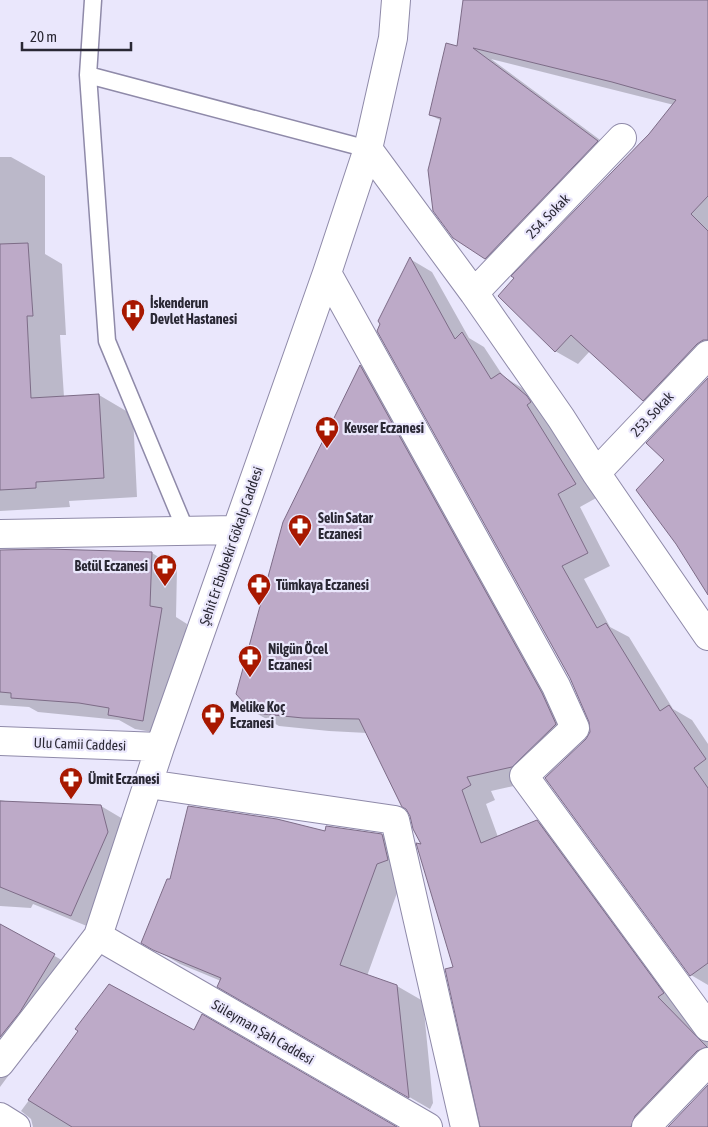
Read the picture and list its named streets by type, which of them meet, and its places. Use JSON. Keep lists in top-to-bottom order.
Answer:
{
  "streets": {
    "street": [
      "254. Sokak",
      "253. Sokak",
      "Şehit Er Ebubekir Gökalp Caddesi",
      "Ulu Camii Caddesi",
      "Süleyman Şah Caddesi"
    ]
  },
  "crossings": [
    ["Şehit Er Ebubekir Gökalp Caddesi", "Ulu Camii Caddesi"],
    ["Şehit Er Ebubekir Gökalp Caddesi", "Süleyman Şah Caddesi"]
  ],
  "places": {
    "hospital": ["İskenderun Devlet Hastanesi"],
    "pharmacy": [
      "Kevser Eczanesi",
      "Selin Satar Eczanesi",
      "Betül Eczanesi",
      "Tümkaya Eczanesi",
      "Nilgün Öcel Eczanesi",
      "Melike Koç Eczanesi",
      "Ümit Eczanesi"
    ]
  },
  "scale_bar": "20 m"
}
